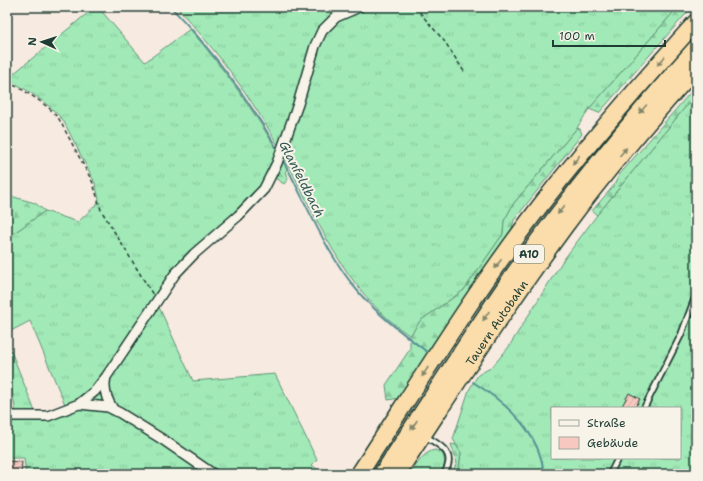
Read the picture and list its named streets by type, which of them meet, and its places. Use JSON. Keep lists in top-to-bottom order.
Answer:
{
  "streets": {
    "highway": ["A10", "Tauern Autobahn"]
  },
  "water": ["Glanfeldbach"],
  "legend": ["Straße", "Gebäude"],
  "scale_bar": "100 m",
  "north": "left"
}
